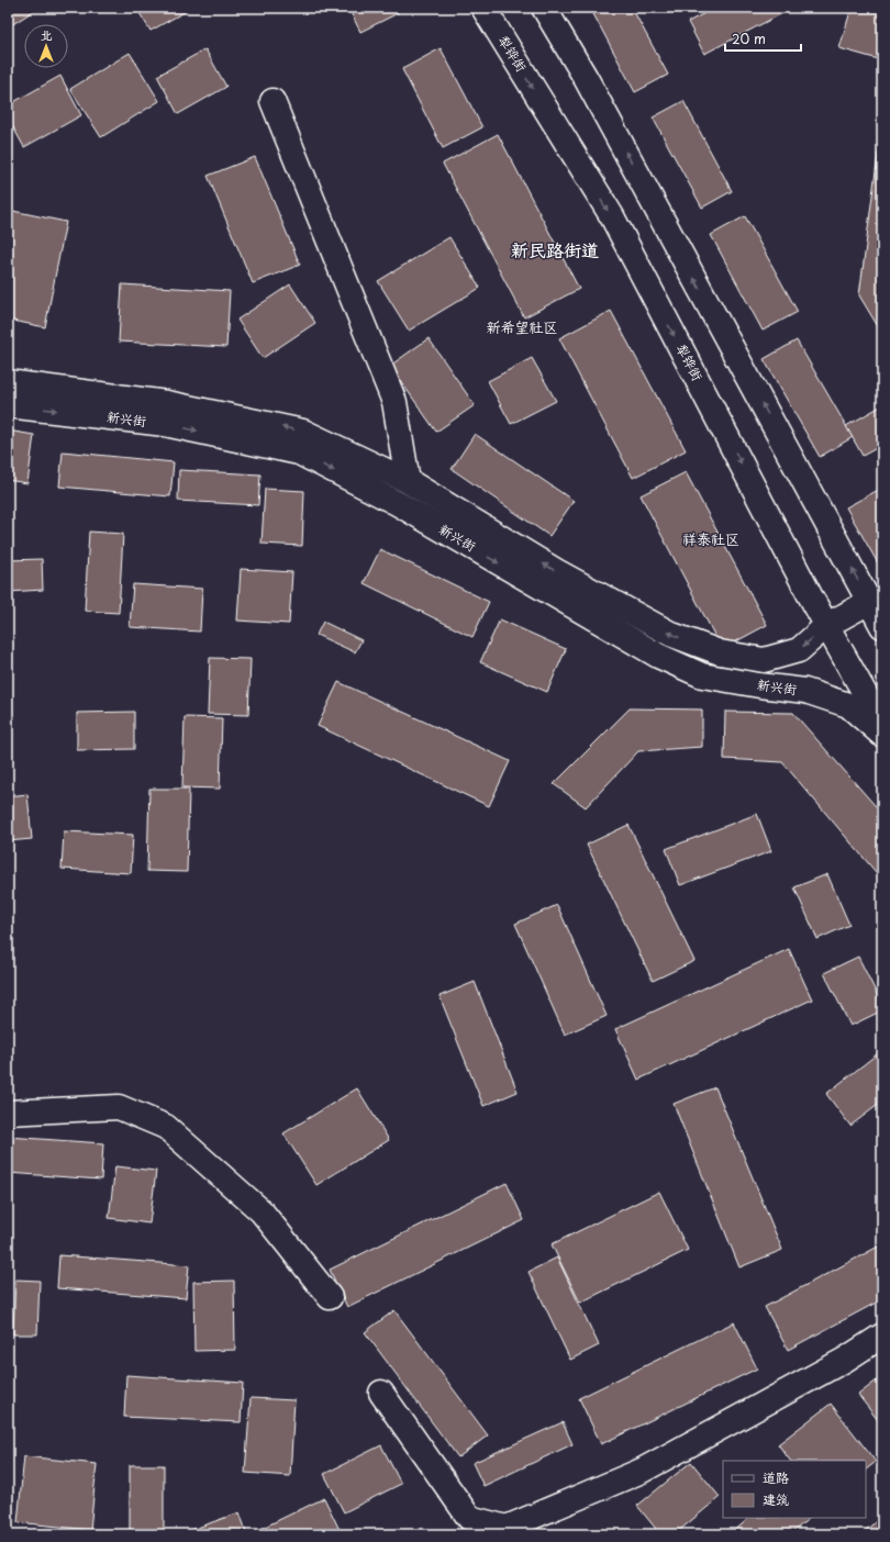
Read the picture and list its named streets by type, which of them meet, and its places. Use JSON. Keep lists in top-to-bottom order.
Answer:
{
  "streets": {
    "street": ["犁铧街", "新兴街"]
  },
  "crossings": [
    ["犁铧街", "新兴街"]
  ],
  "districts": ["新民路街道", "新希望社区", "祥泰社区"],
  "legend": ["道路", "建筑"],
  "scale_bar": "20 m",
  "north": "top"
}
